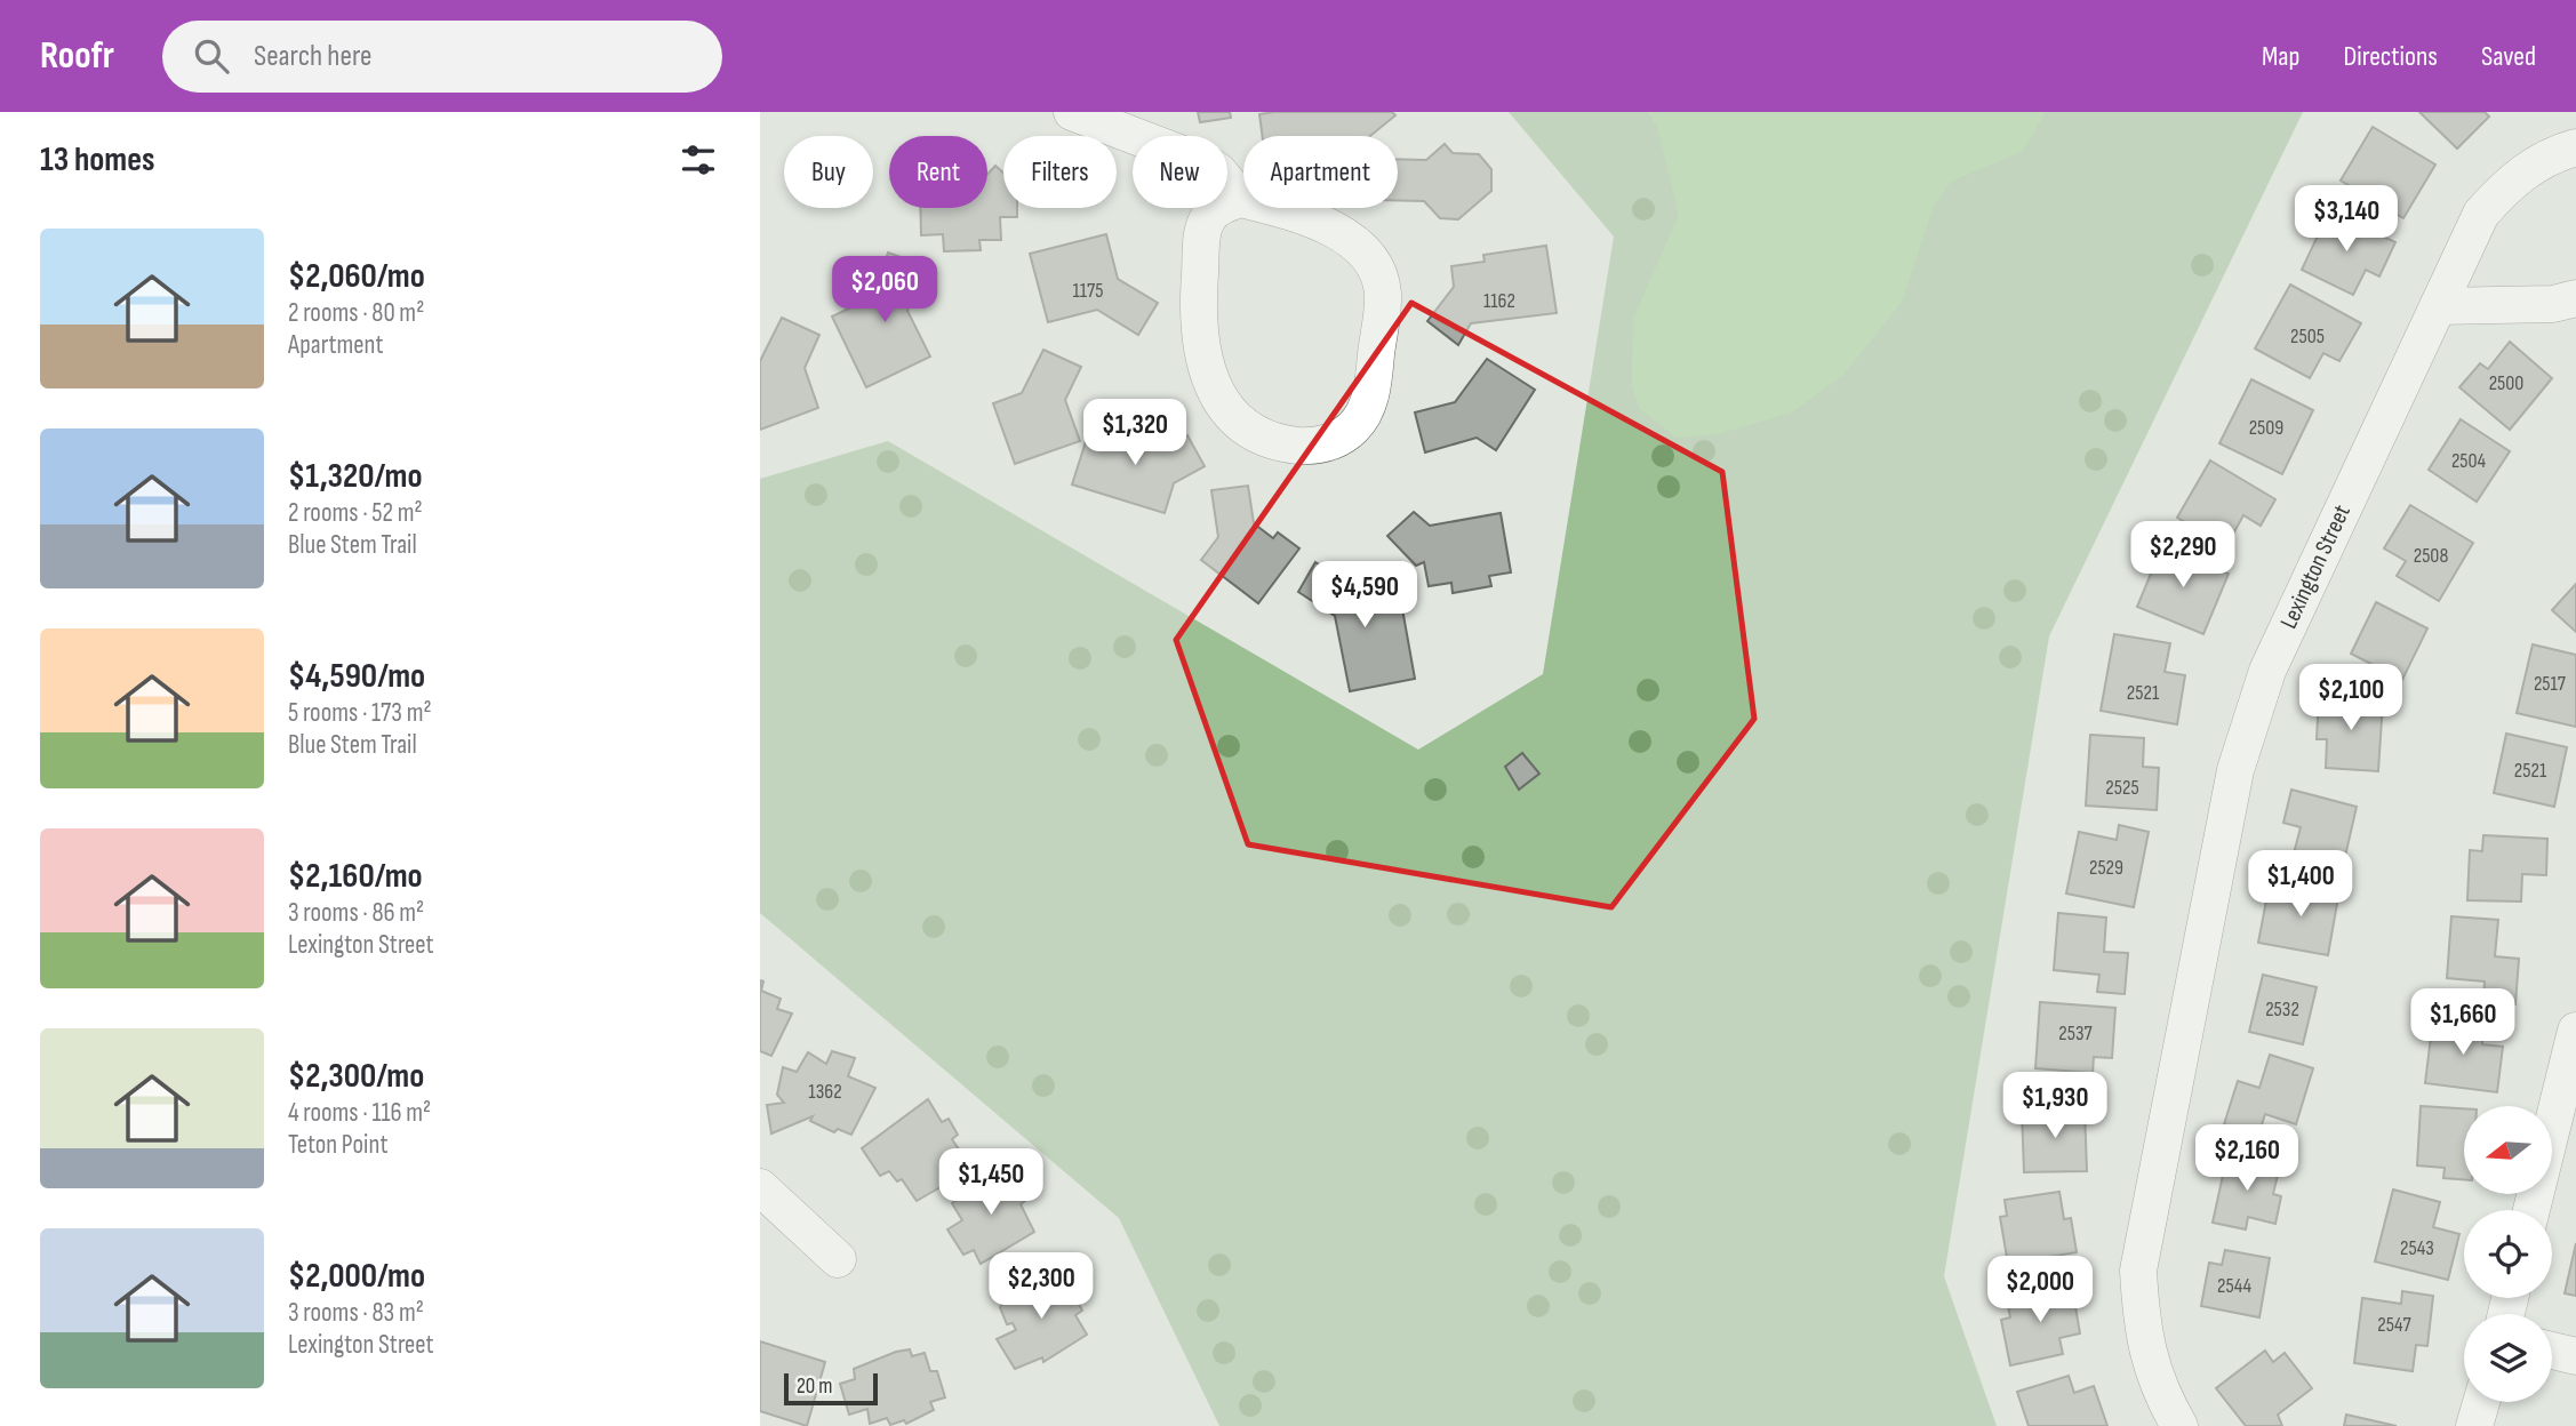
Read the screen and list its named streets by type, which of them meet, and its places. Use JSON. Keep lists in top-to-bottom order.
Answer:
{
  "streets": {
    "street": ["Lexington Street"]
  },
  "house_numbers": [
    "1175",
    "1162",
    "2505",
    "2500",
    "2509",
    "2504",
    "2508",
    "2517",
    "2521",
    "2521",
    "2525",
    "2529",
    "2532",
    "2537",
    "1362",
    "2543",
    "2544",
    "2547"
  ],
  "scale_bar": "20 m",
  "north": "left",
  "page": {
    "header": "Roofr",
    "search": "Search here",
    "nav": ["Map", "Directions", "Saved"],
    "heading": "13 homes",
    "chip": [
      "Buy",
      "Rent",
      "Filters",
      "New",
      "Apartment"
    ],
    "price": [
      "$3,140",
      "$2,060",
      "$1,320",
      "$2,290",
      "$4,590",
      "$2,100",
      "$1,400",
      "$1,660",
      "$1,930",
      "$2,160",
      "$1,450",
      "$2,300",
      "$2,000"
    ],
    "list": [
      {
        "name": "$2,060/mo",
        "note": "2 rooms · 80 m² · Apartment"
      },
      {
        "name": "$1,320/mo",
        "note": "2 rooms · 52 m² · Blue Stem Trail"
      },
      {
        "name": "$4,590/mo",
        "note": "5 rooms · 173 m² · Blue Stem Trail"
      },
      {
        "name": "$2,160/mo",
        "note": "3 rooms · 86 m² · Lexington Street"
      },
      {
        "name": "$2,300/mo",
        "note": "4 rooms · 116 m² · Teton Point"
      },
      {
        "name": "$2,000/mo",
        "note": "3 rooms · 83 m² · Lexington Street"
      }
    ],
    "scale": "20 m"
  }
}
